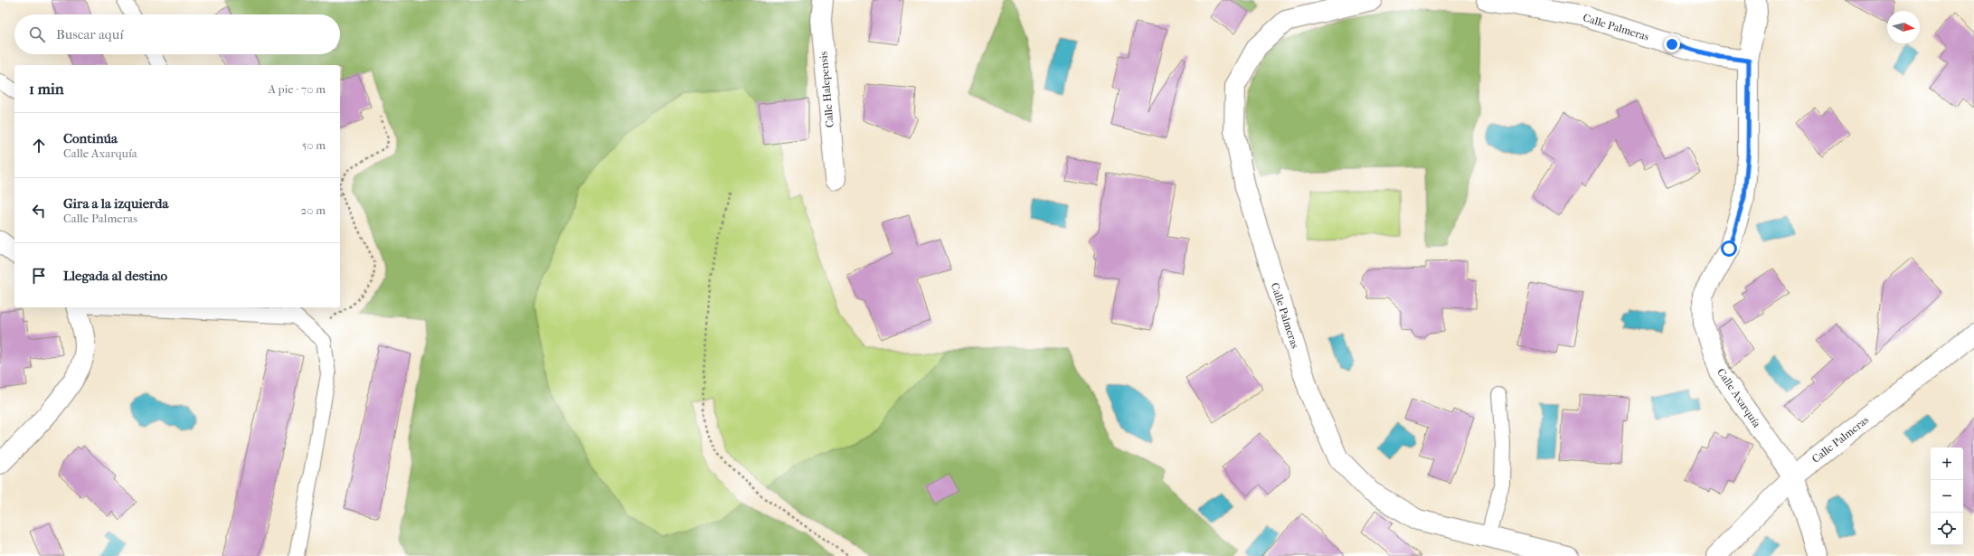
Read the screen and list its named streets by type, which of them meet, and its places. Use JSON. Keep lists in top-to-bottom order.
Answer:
{
  "streets": {
    "street": ["Calle Palmeras", "Calle Halepensis", "Calle Axarquía"]
  },
  "crossings": [
    ["Calle Palmeras", "Calle Axarquía"]
  ],
  "north": "right",
  "page": {
    "search": "Buscar aquí",
    "heading": ["1 min", "A pie · 70 m"],
    "list": [
      ["Continúa", "Calle Axarquía", "50 m"],
      ["Gira a la izquierda", "Calle Palmeras", "20 m"],
      "Llegada al destino"
    ],
    "map_buttons": ["+", "−"]
  }
}
